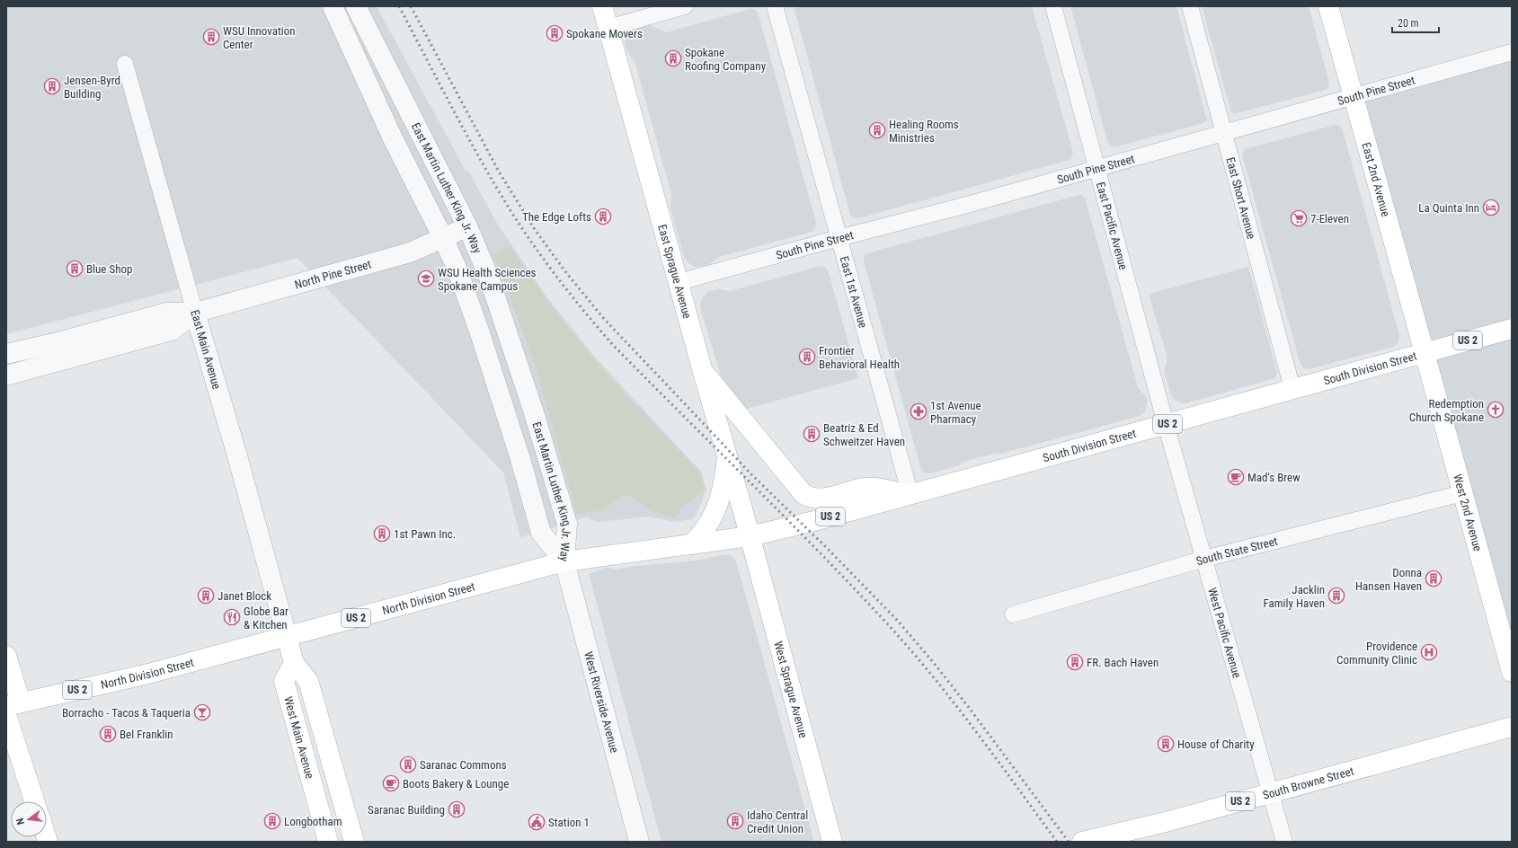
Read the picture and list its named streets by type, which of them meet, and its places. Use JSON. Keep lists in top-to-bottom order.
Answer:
{
  "streets": {
    "main road": [
      "East 2nd Avenue",
      "East Sprague Avenue",
      "US 2",
      "South Division Street",
      "West 2nd Avenue",
      "North Division Street",
      "West Sprague Avenue",
      "West Main Avenue",
      "South Browne Street"
    ],
    "street": [
      "South Pine Street",
      "East Martin Luther King Jr. Way",
      "East Short Avenue",
      "East Pacific Avenue",
      "North Pine Street",
      "East 1st Avenue",
      "East Main Avenue",
      "South State Street",
      "West Pacific Avenue",
      "West Riverside Avenue"
    ]
  },
  "crossings": [
    ["South Pine Street", "East 2nd Avenue"],
    ["South Pine Street", "East Short Avenue"],
    ["South Pine Street", "East Pacific Avenue"],
    ["South Pine Street", "East Sprague Avenue"],
    ["South Pine Street", "East 1st Avenue"],
    ["East 2nd Avenue", "South Division Street"],
    ["East 2nd Avenue", "West 2nd Avenue"],
    ["East Martin Luther King Jr. Way", "North Pine Street"],
    ["East Martin Luther King Jr. Way", "North Division Street"],
    ["East Martin Luther King Jr. Way", "West Riverside Avenue"],
    ["East Short Avenue", "South Division Street"],
    ["East Pacific Avenue", "South Division Street"],
    ["East Pacific Avenue", "West Pacific Avenue"],
    ["East Sprague Avenue", "South Division Street"],
    ["East Sprague Avenue", "North Division Street"],
    ["East Sprague Avenue", "West Sprague Avenue"],
    ["North Pine Street", "East Main Avenue"],
    ["East 1st Avenue", "South Division Street"],
    ["East Main Avenue", "North Division Street"],
    ["South Division Street", "West 2nd Avenue"],
    ["South Division Street", "North Division Street"],
    ["South Division Street", "West Pacific Avenue"],
    ["South Division Street", "West Sprague Avenue"],
    ["West 2nd Avenue", "South State Street"],
    ["South State Street", "West Pacific Avenue"],
    ["North Division Street", "West Sprague Avenue"],
    ["North Division Street", "West Riverside Avenue"],
    ["West Pacific Avenue", "South Browne Street"]
  ],
  "places": {
    "building": [
      "Spokane Movers",
      "WSU Innovation Center",
      "Spokane Roofing Company",
      "Jensen-Byrd Building",
      "Healing Rooms Ministries",
      "The Edge Lofts",
      "Blue Shop",
      "Frontier Behavioral Health",
      "Beatriz & Ed Schweitzer Haven",
      "1st Pawn Inc.",
      "Donna Hansen Haven",
      "Janet Block",
      "Jacklin Family Haven",
      "FR. Bach Haven",
      "Bel Franklin",
      "House of Charity",
      "Saranac Commons",
      "Saranac Building",
      "Longbotham",
      "Idaho Central Credit Union"
    ],
    "hotel": ["La Quinta Inn"],
    "supermarket": ["7-Eleven"],
    "school or university": ["WSU Health Sciences Spokane Campus"],
    "church": ["Redemption Church Spokane"],
    "pharmacy": ["1st Avenue Pharmacy"],
    "cafe": ["Mad's Brew", "Boots Bakery & Lounge"],
    "restaurant": ["Globe Bar & Kitchen"],
    "hospital": ["Providence Community Clinic"],
    "bar": ["Borracho - Tacos & Taqueria"],
    "public building": ["Station 1"]
  },
  "scale_bar": "20 m",
  "north": "left"
}
